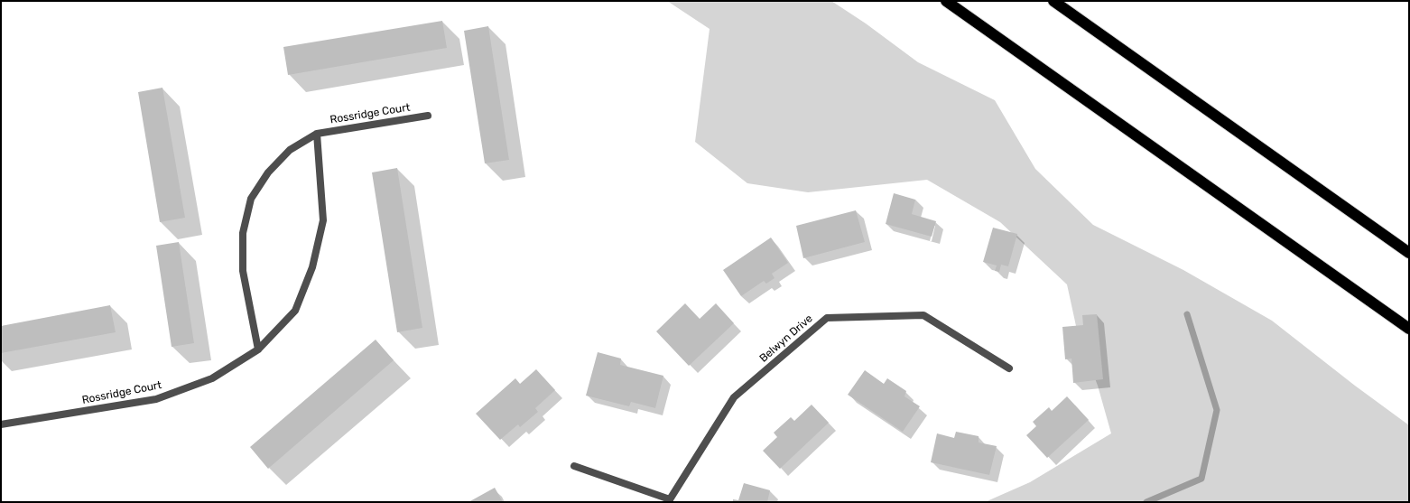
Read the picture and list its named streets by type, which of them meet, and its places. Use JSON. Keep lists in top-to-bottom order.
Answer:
{
  "streets": {
    "street": ["Rossridge Court", "Belwyn Drive"]
  }
}
